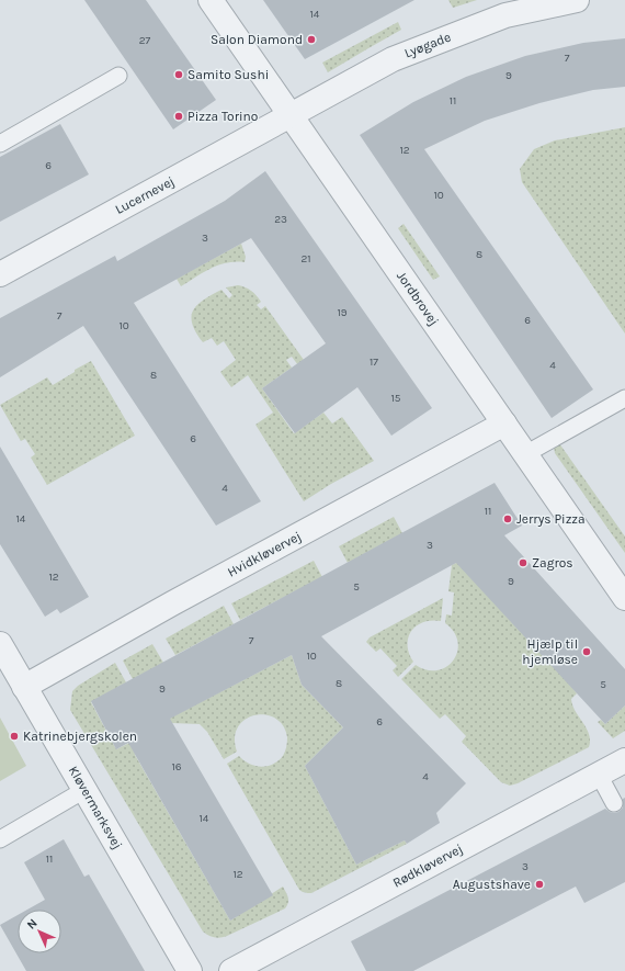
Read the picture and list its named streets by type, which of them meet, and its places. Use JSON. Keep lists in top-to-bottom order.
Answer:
{
  "streets": {
    "street": [
      "Lyøgade",
      "Lucernevej",
      "Jordbrovej",
      "Hvidkløvervej",
      "Kløvermarksvej",
      "Rødkløvervej"
    ]
  },
  "crossings": [
    ["Lyøgade", "Lucernevej"],
    ["Lyøgade", "Jordbrovej"],
    ["Lucernevej", "Jordbrovej"],
    ["Jordbrovej", "Hvidkløvervej"],
    ["Hvidkløvervej", "Kløvermarksvej"]
  ],
  "places": [
    "Salon Diamond",
    "Samito Sushi",
    "Pizza Torino",
    "Jerrys Pizza",
    "Zagros",
    "Hjælp til hjemløse",
    "Katrinebjergskolen",
    "Augustshave"
  ],
  "house_numbers": [
    "14",
    "27",
    "7",
    "9",
    "11",
    "12",
    "6",
    "10",
    "23",
    "3",
    "8",
    "21",
    "19",
    "7",
    "6",
    "10",
    "17",
    "4",
    "8",
    "15",
    "6",
    "4",
    "11",
    "14",
    "3",
    "12",
    "9",
    "5",
    "7",
    "10",
    "8",
    "5",
    "9",
    "6",
    "16",
    "4",
    "14",
    "11",
    "3",
    "12"
  ],
  "north": "top left"
}
